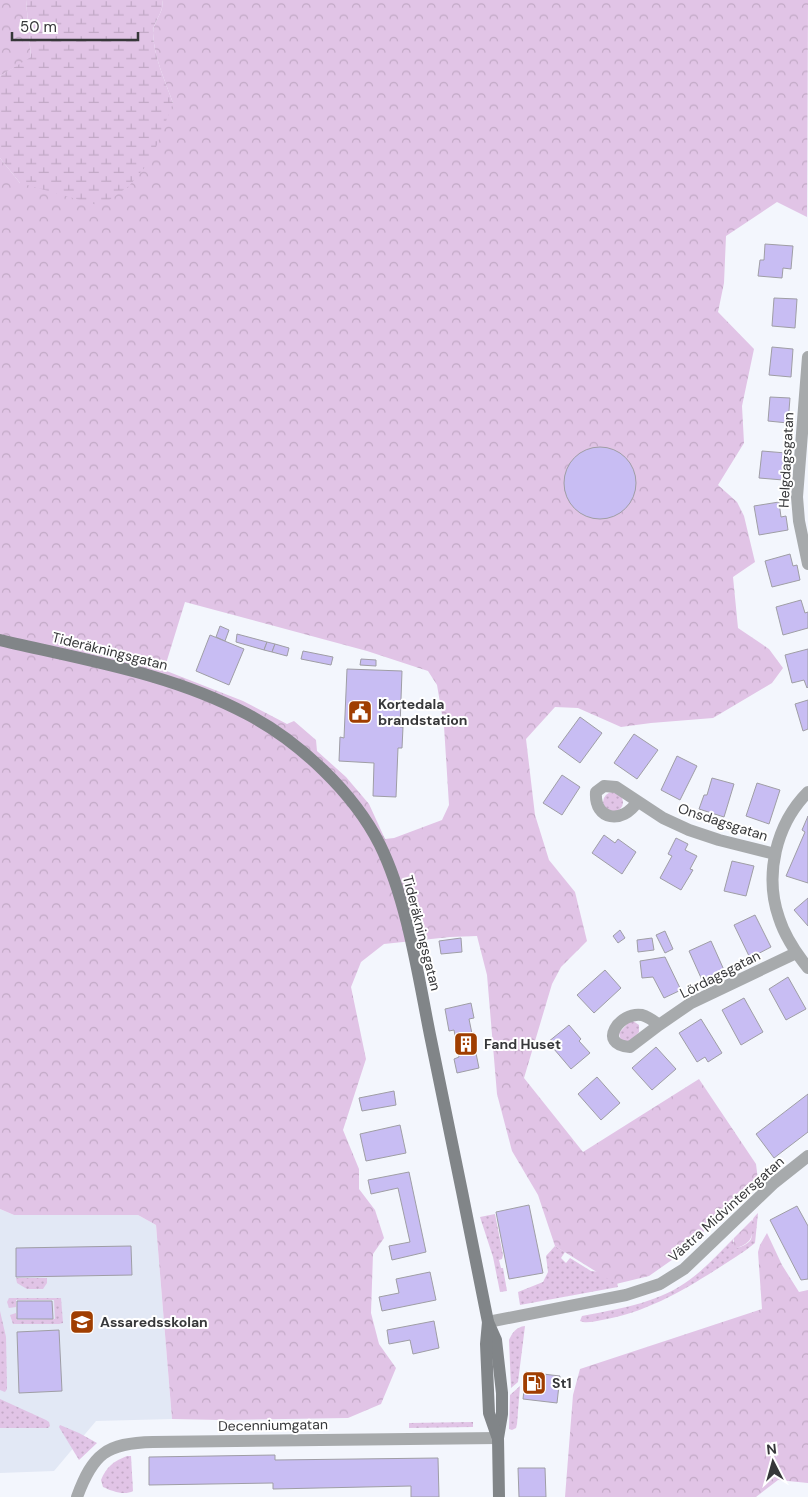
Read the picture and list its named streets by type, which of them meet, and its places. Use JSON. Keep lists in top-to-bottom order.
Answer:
{
  "streets": {
    "street": [
      "Helgdagsgatan",
      "Tideräkningsgatan",
      "Onsdagsgatan",
      "Lördagsgatan",
      "Västra Midvintersgatan",
      "Decenniumgatan"
    ]
  },
  "crossings": [
    ["Tideräkningsgatan", "Västra Midvintersgatan"],
    ["Tideräkningsgatan", "Decenniumgatan"]
  ],
  "places": {
    "public building": ["Kortedala brandstation"],
    "building": ["Fand Huset"],
    "school or university": ["Assaredsskolan"],
    "fuel station": ["St1"]
  },
  "scale_bar": "50 m",
  "north": "top"
}
